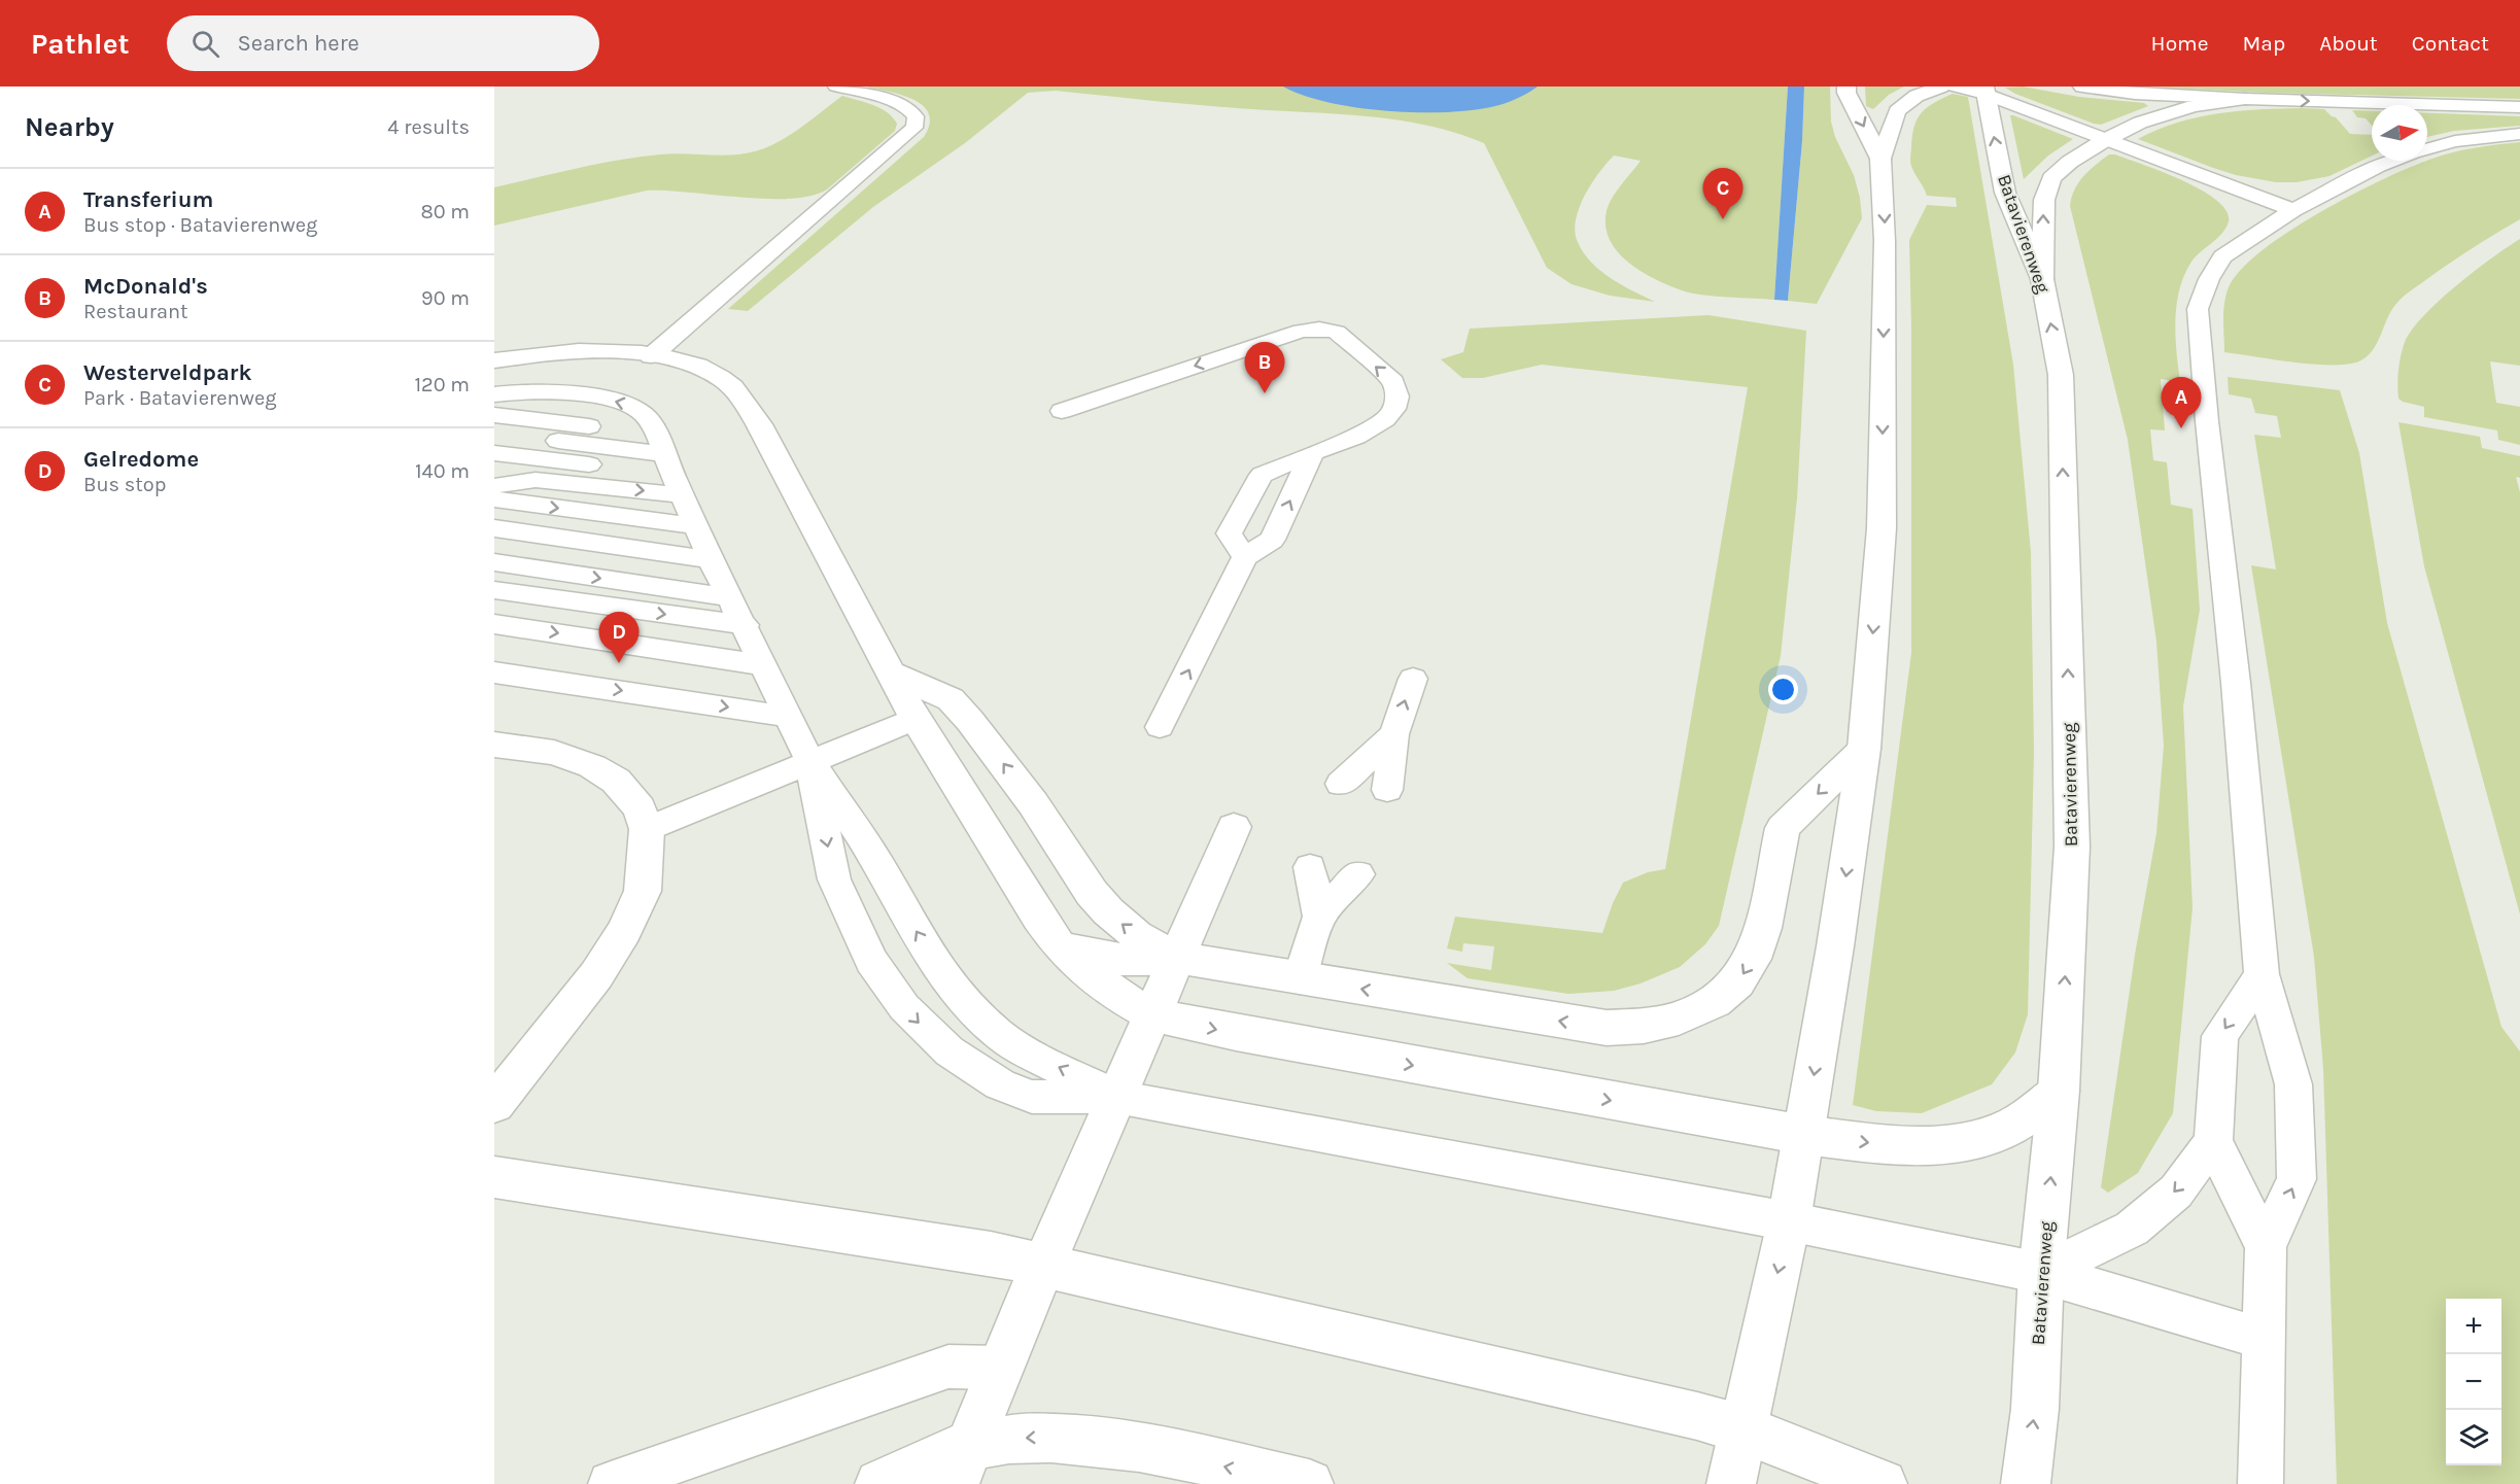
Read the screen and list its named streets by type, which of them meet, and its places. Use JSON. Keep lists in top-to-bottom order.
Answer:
{
  "streets": {
    "main road": ["Batavierenweg"]
  },
  "north": "right",
  "page": {
    "header": "Pathlet",
    "search": "Search here",
    "nav": [
      "Home",
      "Map",
      "About",
      "Contact"
    ],
    "heading": ["Nearby", "4 results"],
    "list": [
      {
        "mark": "A",
        "name": "Transferium",
        "note": "Bus stop · Batavierenweg",
        "value": "80 m"
      },
      {
        "mark": "B",
        "name": "McDonald's",
        "note": "Restaurant",
        "value": "90 m"
      },
      {
        "mark": "C",
        "name": "Westerveldpark",
        "note": "Park · Batavierenweg",
        "value": "120 m"
      },
      {
        "mark": "D",
        "name": "Gelredome",
        "note": "Bus stop",
        "value": "140 m"
      }
    ],
    "pins": [
      "C",
      "B",
      "A",
      "D"
    ],
    "map_buttons": ["+", "−"]
  }
}
